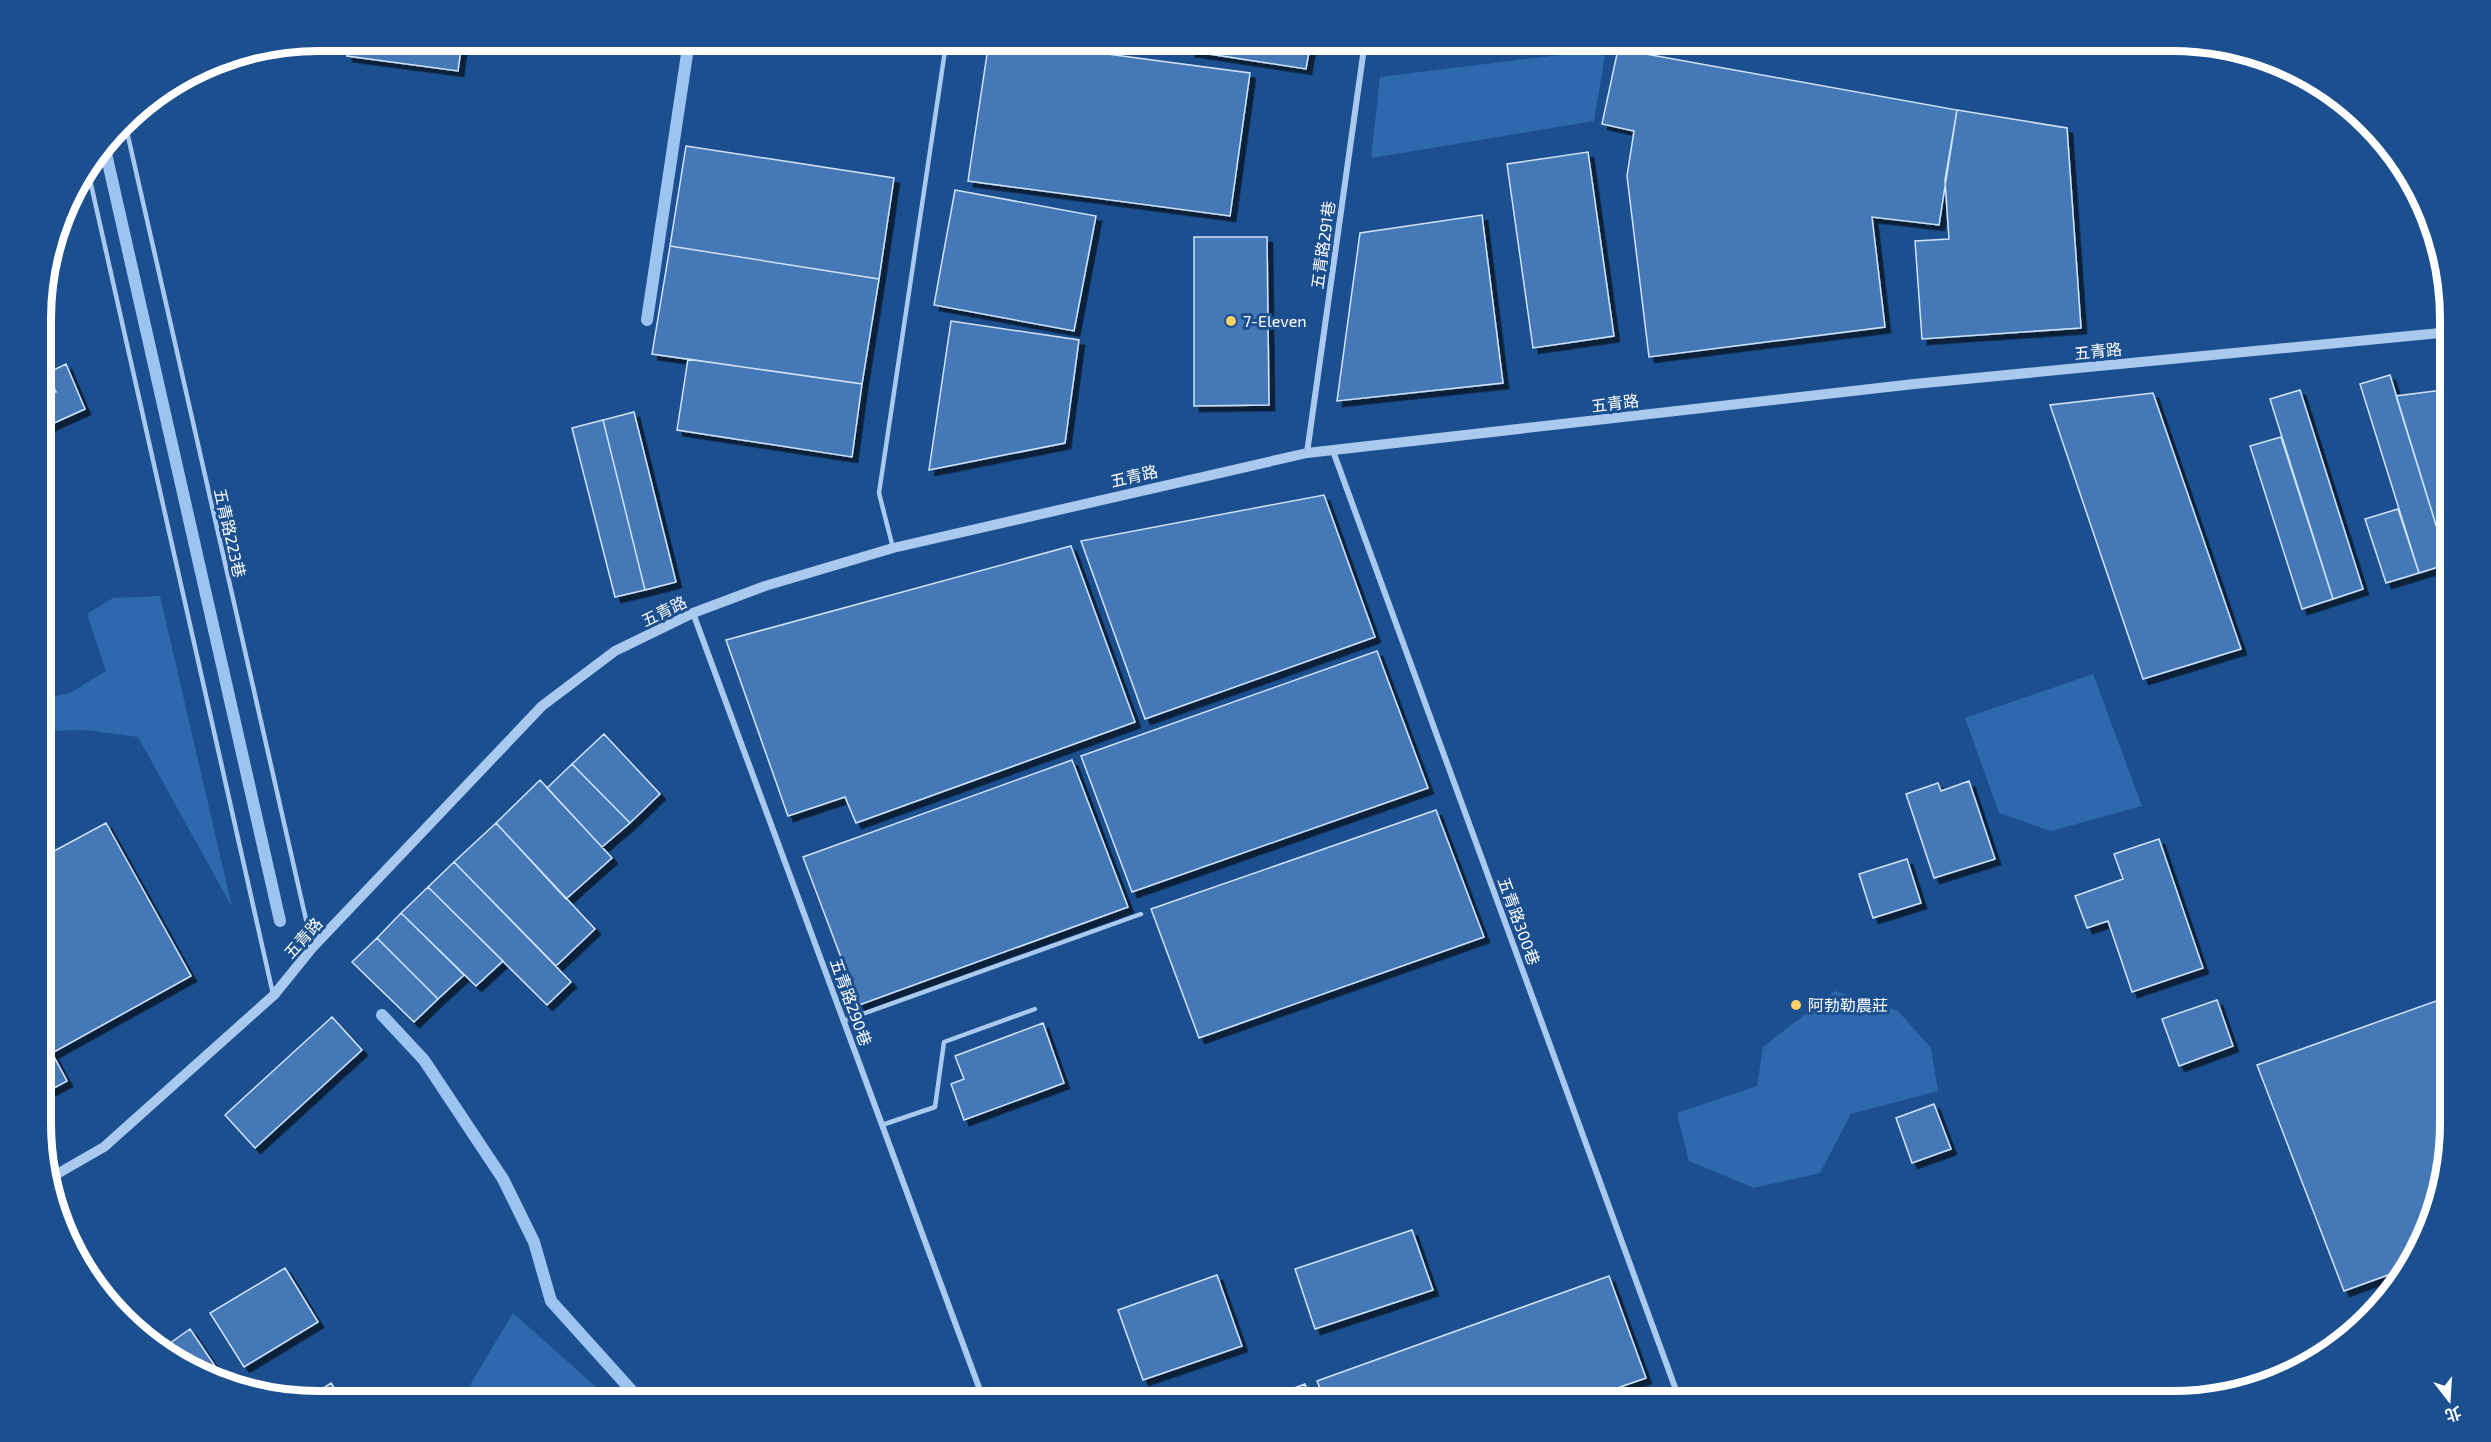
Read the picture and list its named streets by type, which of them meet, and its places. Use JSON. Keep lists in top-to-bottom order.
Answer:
{
  "streets": {
    "street": [
      "五青路291巷",
      "五青路",
      "五青路300巷",
      "五青路290巷"
    ],
    "lane": ["五青路223巷"]
  },
  "crossings": [
    ["五青路291巷", "五青路"],
    ["五青路", "五青路223巷"],
    ["五青路", "五青路300巷"],
    ["五青路", "五青路290巷"]
  ],
  "places": ["7-Eleven", "阿勃勒農莊"],
  "north": "bottom"
}
